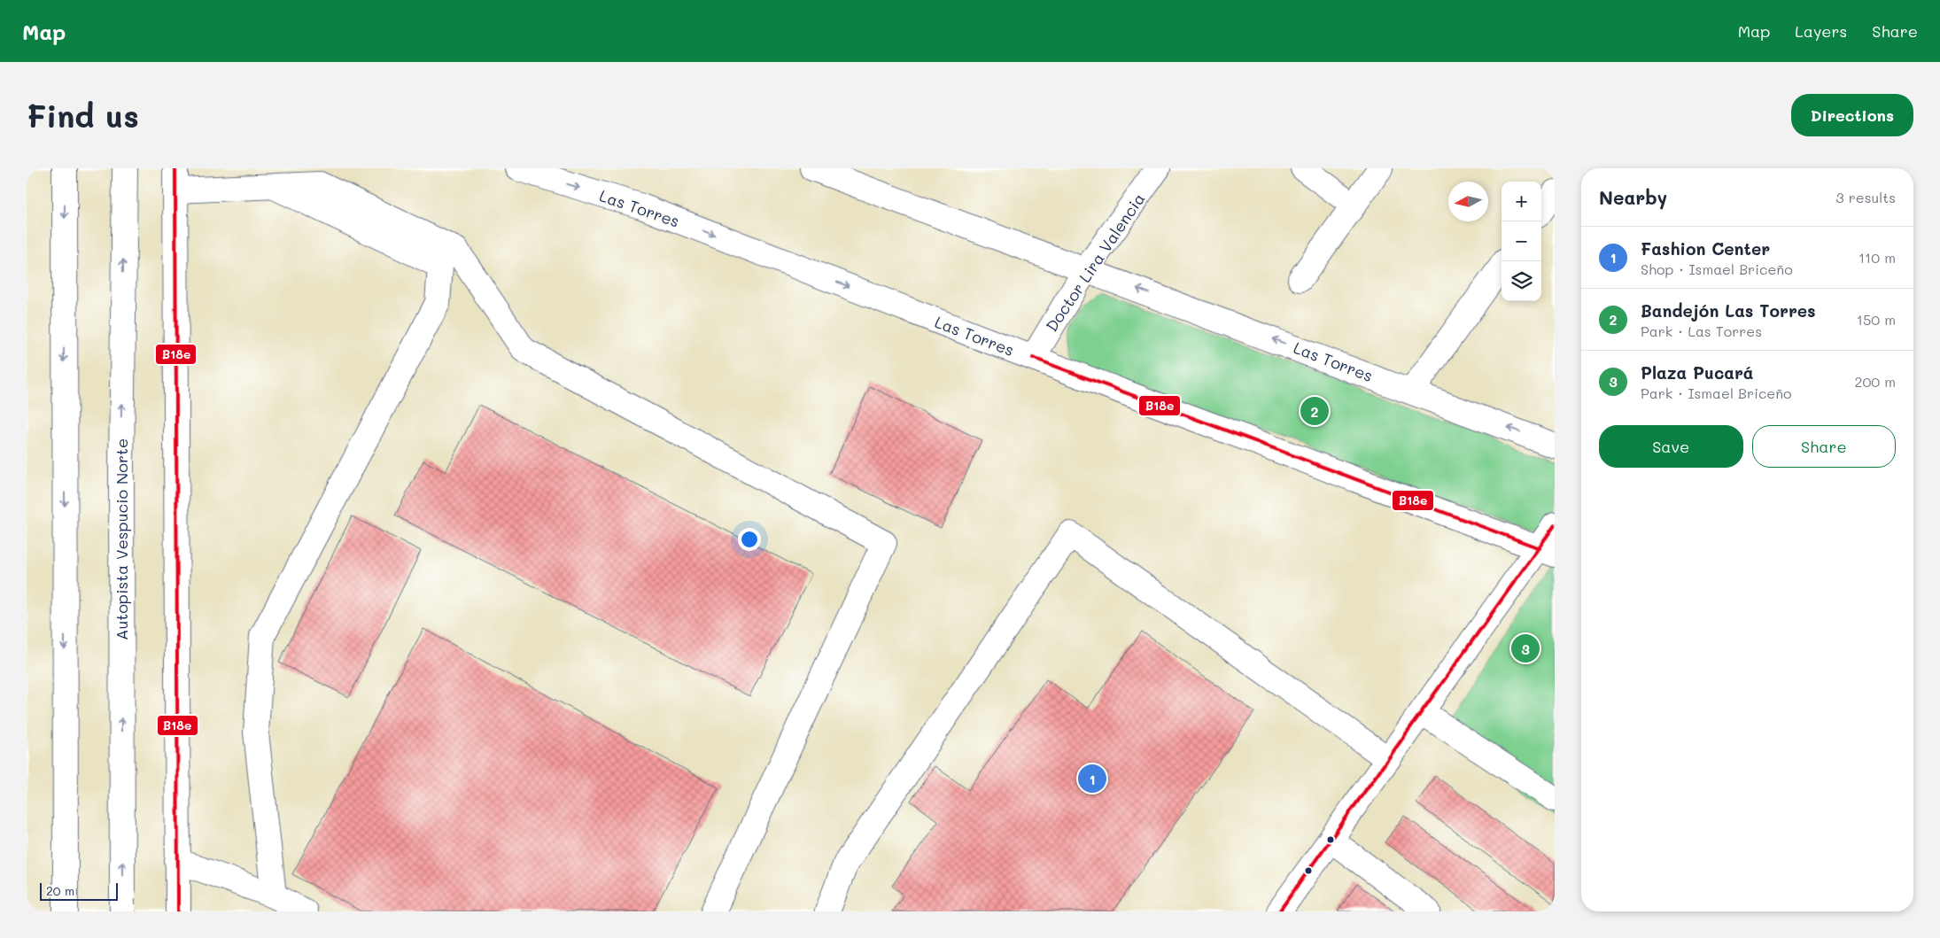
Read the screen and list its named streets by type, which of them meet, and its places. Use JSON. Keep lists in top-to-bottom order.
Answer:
{
  "streets": {
    "main road": ["Las Torres", "Doctor Lira Valencia", "Autopista Vespucio Norte"]
  },
  "crossings": [
    ["Las Torres", "Doctor Lira Valencia"]
  ],
  "lines": ["transit line B18e"],
  "scale_bar": "20 m",
  "north": "left",
  "page": {
    "header": "Map",
    "nav": ["Map", "Layers", "Share"],
    "buttons": [
      "Directions",
      ["Save", "Share"]
    ],
    "title": "Find us",
    "heading": ["Nearby", "3 results"],
    "map_buttons": ["+", "−"],
    "list": [
      {
        "mark": "1",
        "name": "Fashion Center",
        "note": "Shop · Ismael Briceño",
        "value": "110 m"
      },
      {
        "mark": "2",
        "name": "Bandejón Las Torres",
        "note": "Park · Las Torres",
        "value": "150 m"
      },
      {
        "mark": "3",
        "name": "Plaza Pucará",
        "note": "Park · Ismael Briceño",
        "value": "200 m"
      }
    ],
    "pins": ["2", "3", "1"],
    "scale": "20 m"
  }
}
